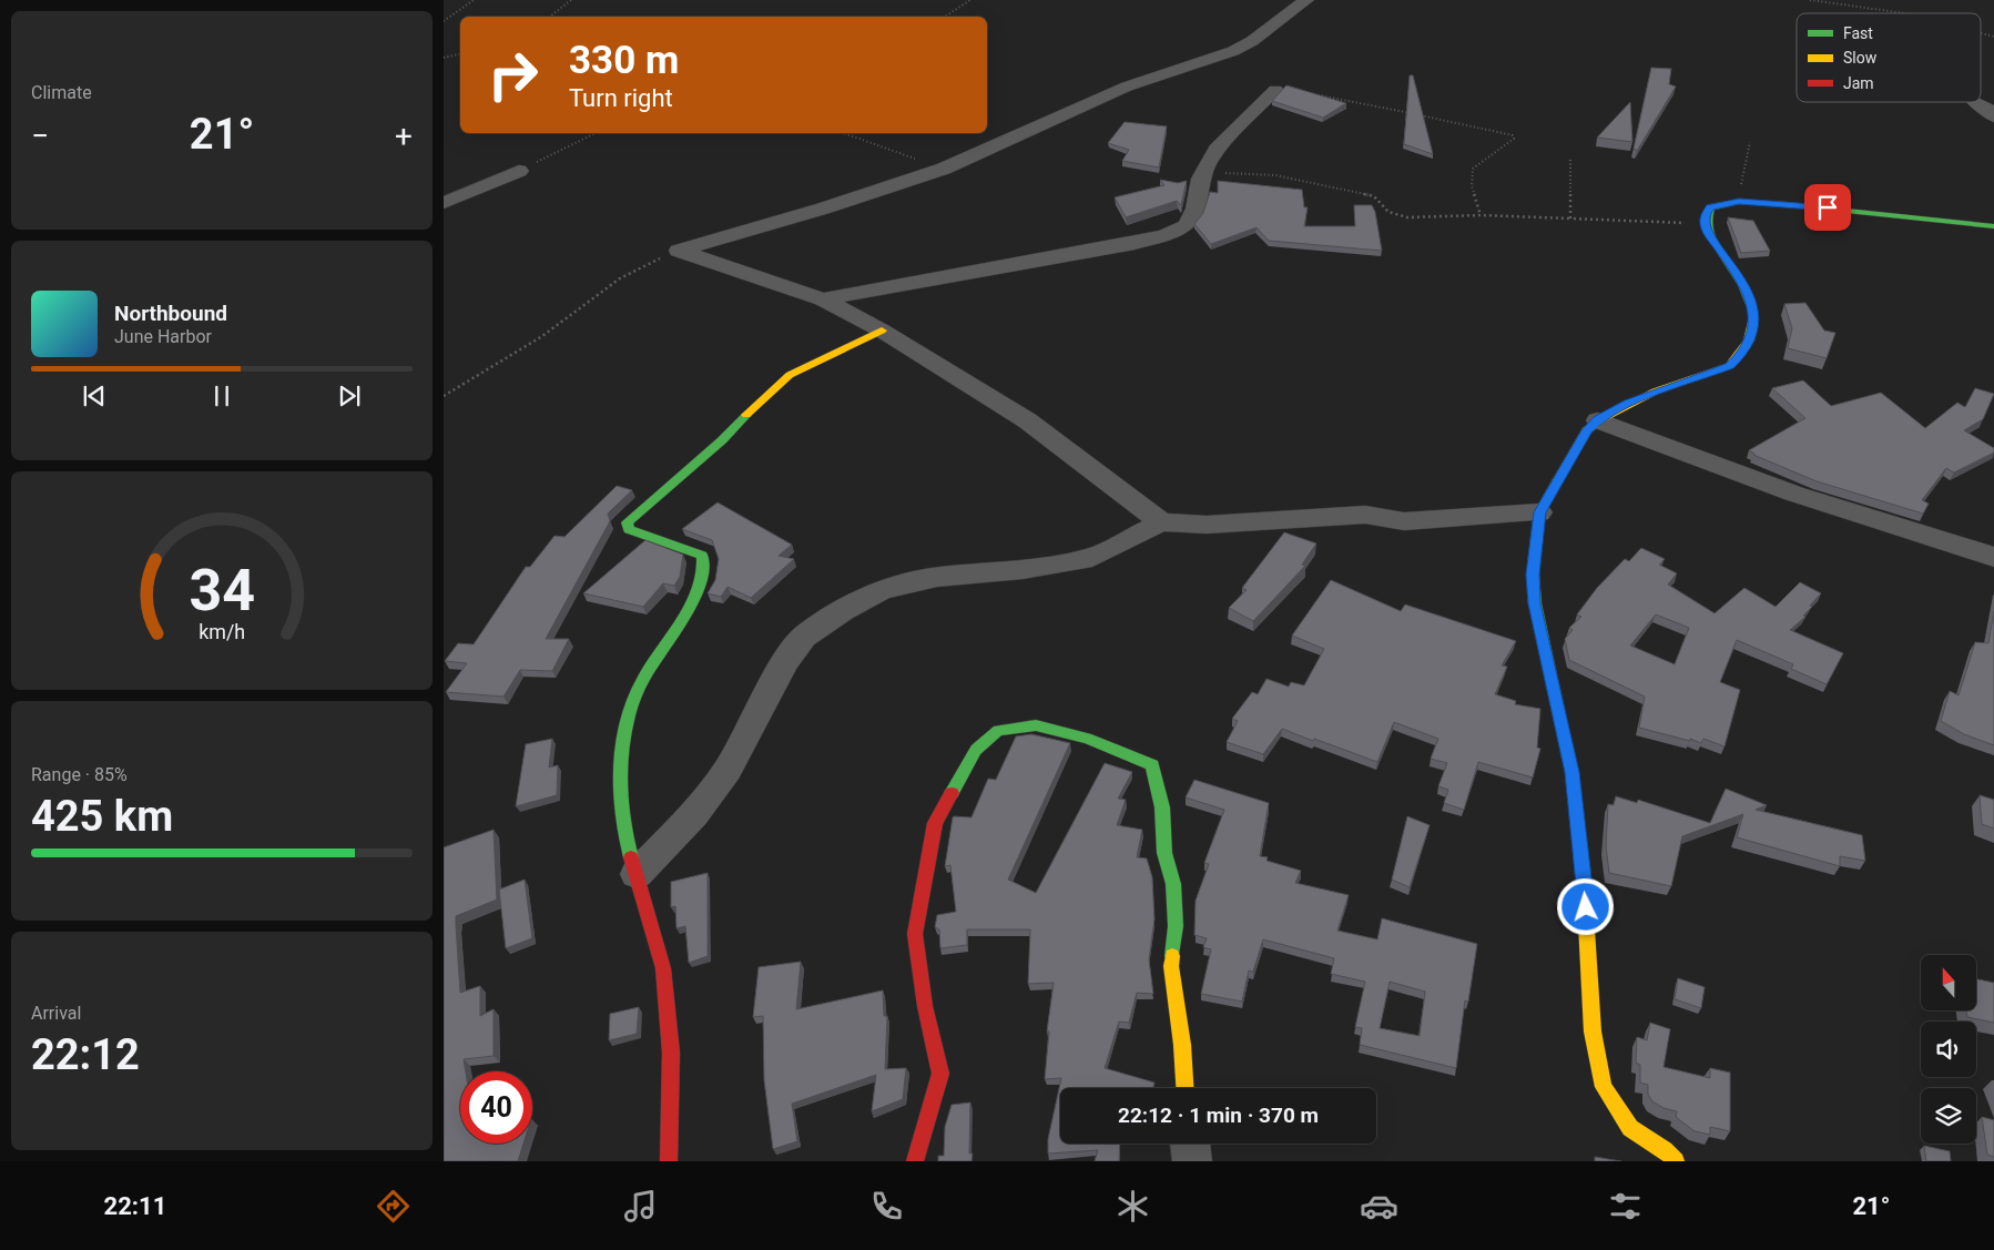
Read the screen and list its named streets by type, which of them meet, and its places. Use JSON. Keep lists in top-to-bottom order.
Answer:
{
  "legend": ["Fast", "Slow", "Jam"],
  "north": "top",
  "page": {
    "tile": [
      "Climate",
      ["Range · 85%", "425 km"],
      ["Arrival", "22:12"]
    ],
    "turn": ["330 m", "Turn right"],
    "heat": ["−", "21°", "+"],
    "song": ["Northbound", "June Harbor"],
    "limit": "40",
    "trip": "22:12 · 1 min · 370 m",
    "tabs": ["22:11", "21°"],
    "gauge": ["34", "km/h"]
  }
}
